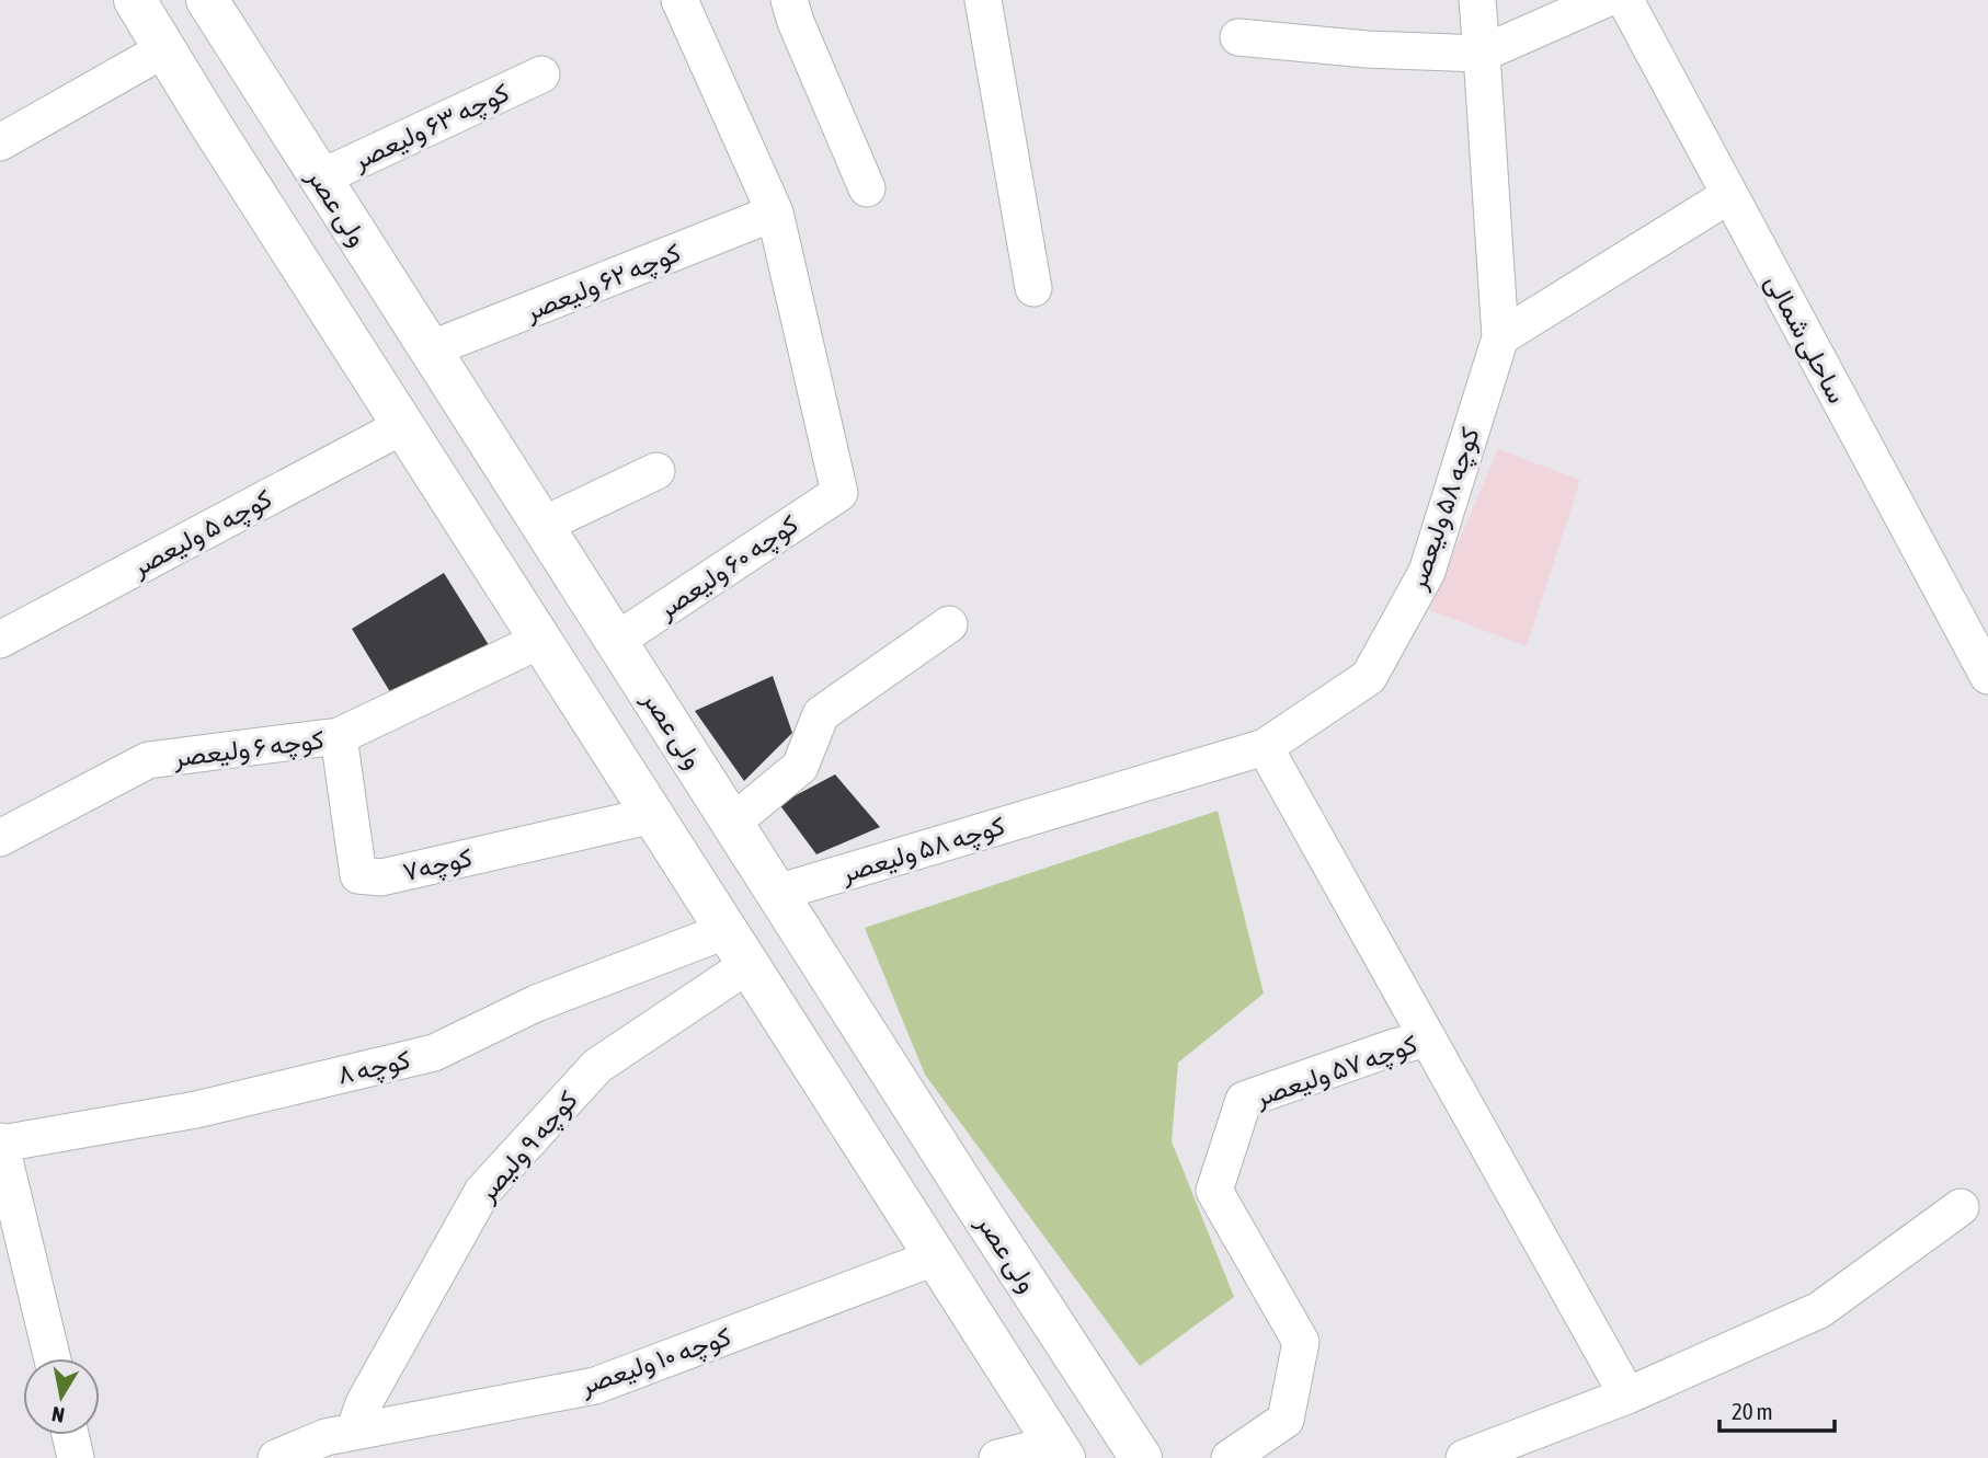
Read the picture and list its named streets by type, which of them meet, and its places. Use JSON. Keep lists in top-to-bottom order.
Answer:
{
  "streets": {
    "main road": ["ولی عصر"],
    "street": [
      "کوچه ۶۳ ولیعصر",
      "کوچه ۶۲ ولیعصر",
      "ساحلی شمالی",
      "کوچه ۵۸ ولیعصر",
      "کوچه ۵ ولیعصر",
      "کوچه ۶۰ ولیعصر",
      "کوچه ۶ ولیعصر",
      "کوچه۷",
      "کوچه ۸",
      "کوچه ۵۷ ولیعصر",
      "کوچه ۹ ولیصر",
      "کوچه ۱۰ ولیعصر"
    ]
  },
  "crossings": [
    ["کوچه ۶۳ ولیعصر", "ولی عصر"],
    ["ولی عصر", "کوچه ۶۲ ولیعصر"],
    ["ولی عصر", "کوچه ۵۸ ولیعصر"],
    ["ولی عصر", "کوچه ۶۰ ولیعصر"],
    ["کوچه ۶۲ ولیعصر", "کوچه ۶۰ ولیعصر"],
    ["کوچه ۶ ولیعصر", "کوچه۷"],
    ["کوچه ۹ ولیصر", "کوچه ۱۰ ولیعصر"]
  ],
  "scale_bar": "20 m",
  "north": "bottom"
}
